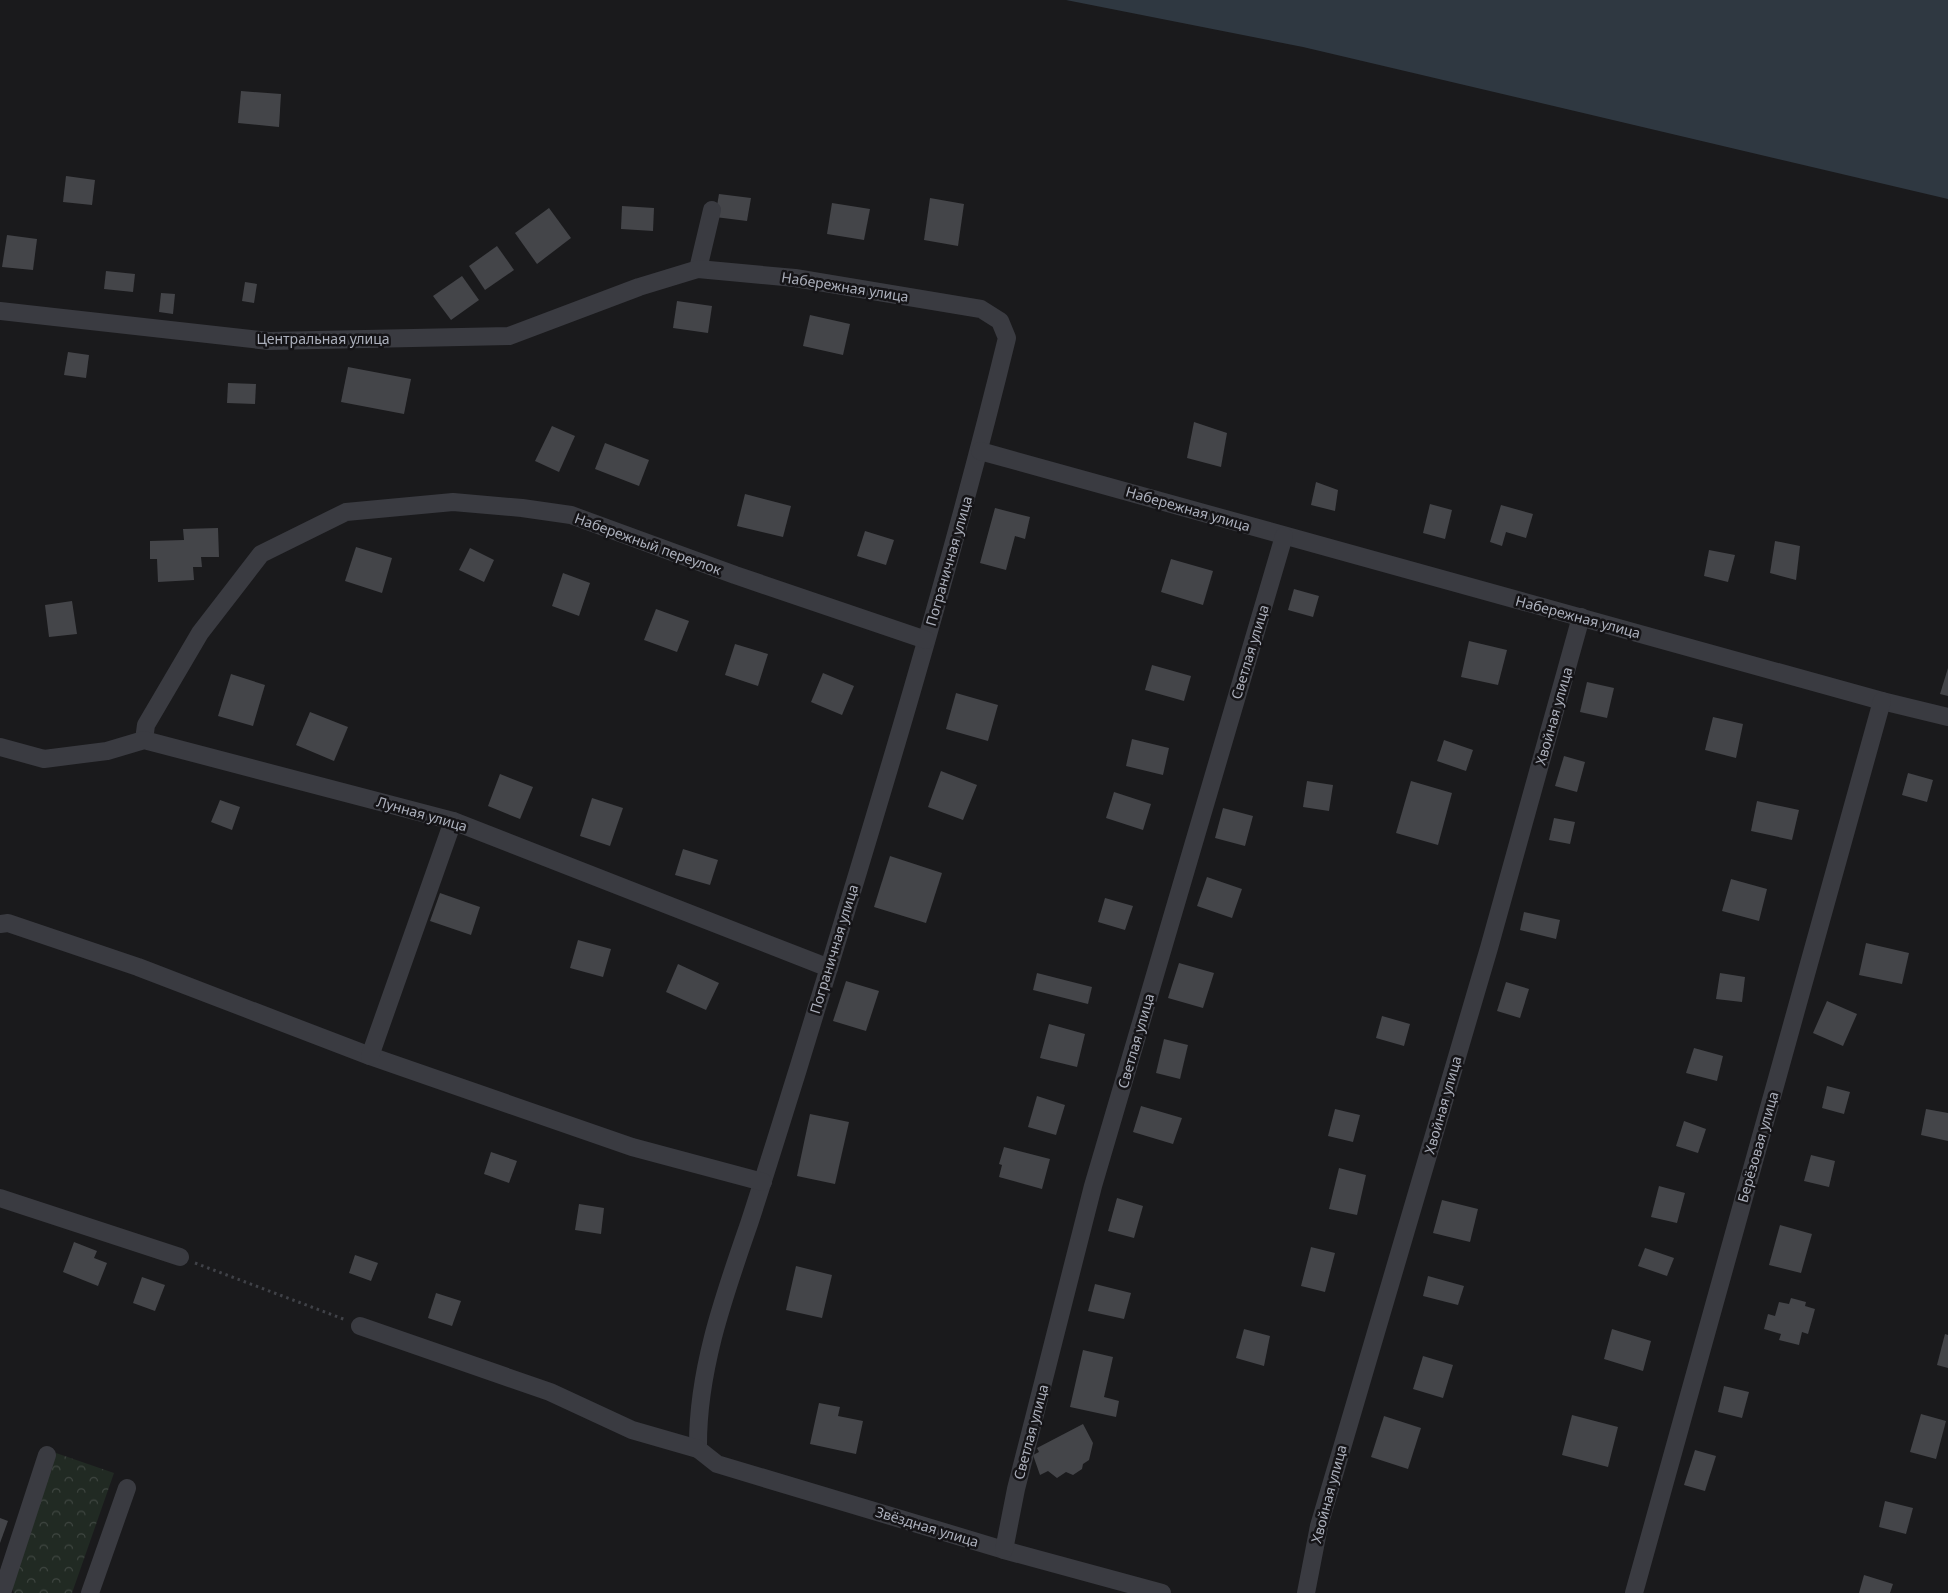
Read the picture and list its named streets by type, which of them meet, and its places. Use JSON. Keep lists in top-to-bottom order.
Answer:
{
  "streets": {
    "street": [
      "Набережная улица",
      "Центральная улица",
      "Набережный переулок",
      "Пограничная улица",
      "Светлая улица",
      "Хвойная улица",
      "Лунная улица",
      "Берёзовая улица",
      "Звёздная улица"
    ]
  },
  "crossings": [
    ["Набережная улица", "Центральная улица"],
    ["Набережная улица", "Пограничная улица"],
    ["Набережная улица", "Светлая улица"],
    ["Набережная улица", "Хвойная улица"],
    ["Набережная улица", "Берёзовая улица"],
    ["Набережный переулок", "Пограничная улица"],
    ["Набережный переулок", "Лунная улица"],
    ["Пограничная улица", "Лунная улица"],
    ["Пограничная улица", "Звёздная улица"],
    ["Светлая улица", "Звёздная улица"]
  ]
}
